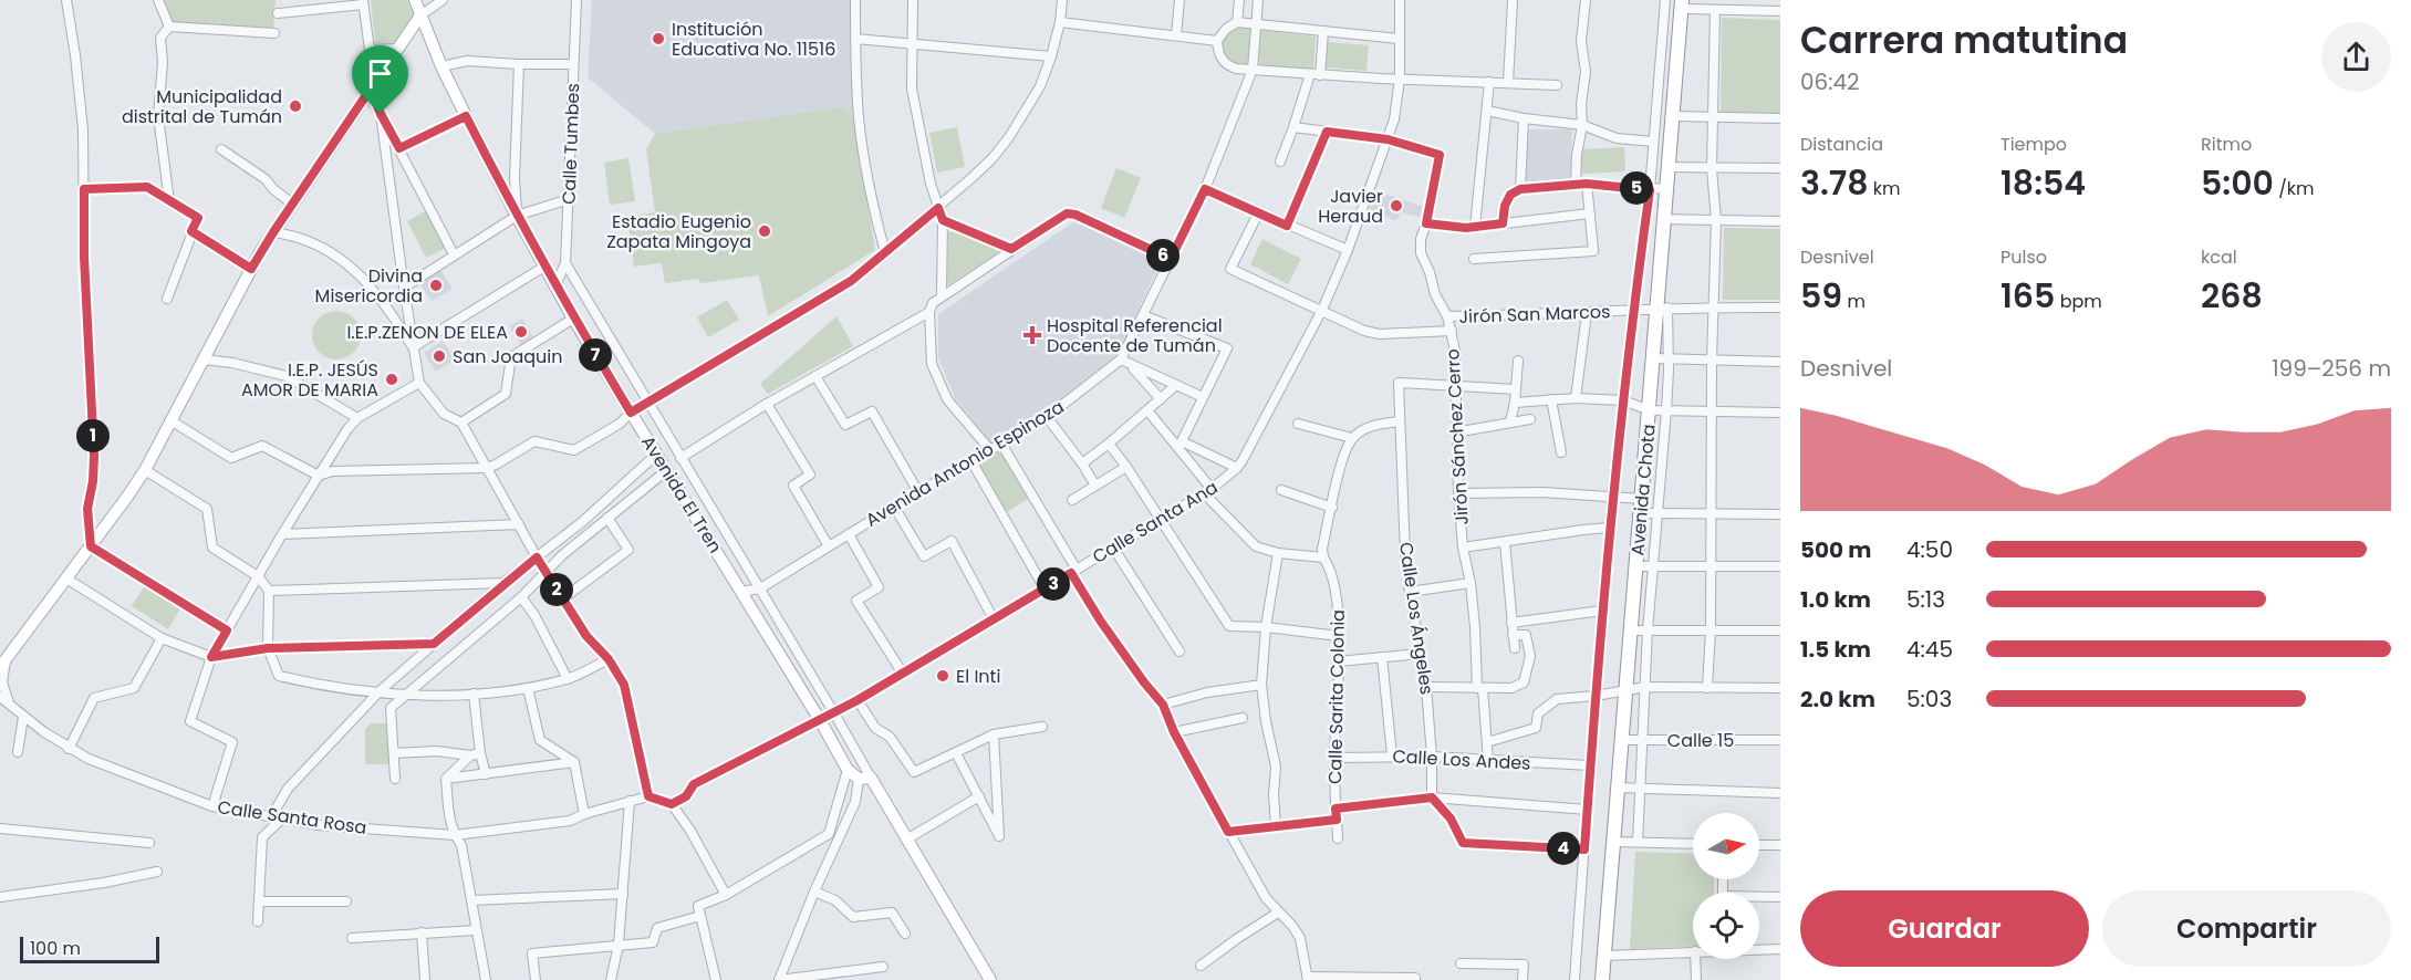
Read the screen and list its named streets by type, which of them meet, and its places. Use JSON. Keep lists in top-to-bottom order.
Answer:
{
  "streets": {
    "highway": ["Avenida Chota"],
    "main road": ["Avenida El Tren"],
    "street": [
      "Calle Tumbes",
      "Jirón San Marcos",
      "Jirón Sánchez Cerro",
      "Avenida Antonio Espinoza",
      "Calle Santa Ana",
      "Calle Los Ángeles",
      "Calle Sarita Colonia",
      "Calle 15",
      "Calle Los Andes",
      "Calle Santa Rosa"
    ]
  },
  "crossings": [
    ["Calle Tumbes", "Avenida El Tren"],
    ["Jirón San Marcos", "Jirón Sánchez Cerro"],
    ["Jirón San Marcos", "Avenida Chota"],
    ["Jirón Sánchez Cerro", "Calle Santa Ana"],
    ["Jirón Sánchez Cerro", "Calle Los Ángeles"],
    ["Jirón Sánchez Cerro", "Calle Los Andes"],
    ["Avenida Antonio Espinoza", "Avenida El Tren"],
    ["Avenida Chota", "Calle 15"],
    ["Avenida El Tren", "Calle Santa Ana"],
    ["Calle Los Ángeles", "Calle Los Andes"],
    ["Calle Sarita Colonia", "Calle Los Andes"]
  ],
  "places": {
    "other": [
      "Institución Educativa No. 11516",
      "Municipalidad distrital de Tumán",
      "Javier Heraud",
      "Estadio Eugenio Zapata Mingoya",
      "Divina Misericordia",
      "I.E.P.ZENON DE ELEA",
      "San Joaquin",
      "I.E.P. JESÚS AMOR DE MARIA",
      "El Inti"
    ],
    "health": ["Hospital Referencial Docente de Tumán"]
  },
  "scale_bar": "100 m",
  "north": "right",
  "page": {
    "heading": ["Carrera matutina", "06:42"],
    "stats": [
      ["Distancia", "3.78 km"],
      ["Tiempo", "18:54"],
      ["Ritmo", "5:00 /km"],
      ["Desnivel", "59 m"],
      ["Pulso", "165 bpm"],
      ["kcal", "268"]
    ],
    "pins": [
      "5",
      "6",
      "7",
      "1",
      "3",
      "2",
      "4"
    ],
    "chart": ["Desnivel", "199–256 m"],
    "list": [
      {
        "name": "500 m",
        "note": "4:50"
      },
      {
        "name": "1.0 km",
        "note": "5:13"
      },
      {
        "name": "1.5 km",
        "note": "4:45"
      },
      {
        "name": "2.0 km",
        "note": "5:03"
      }
    ],
    "buttons": ["Guardar", "Compartir"],
    "scale": "100 m"
  }
}
